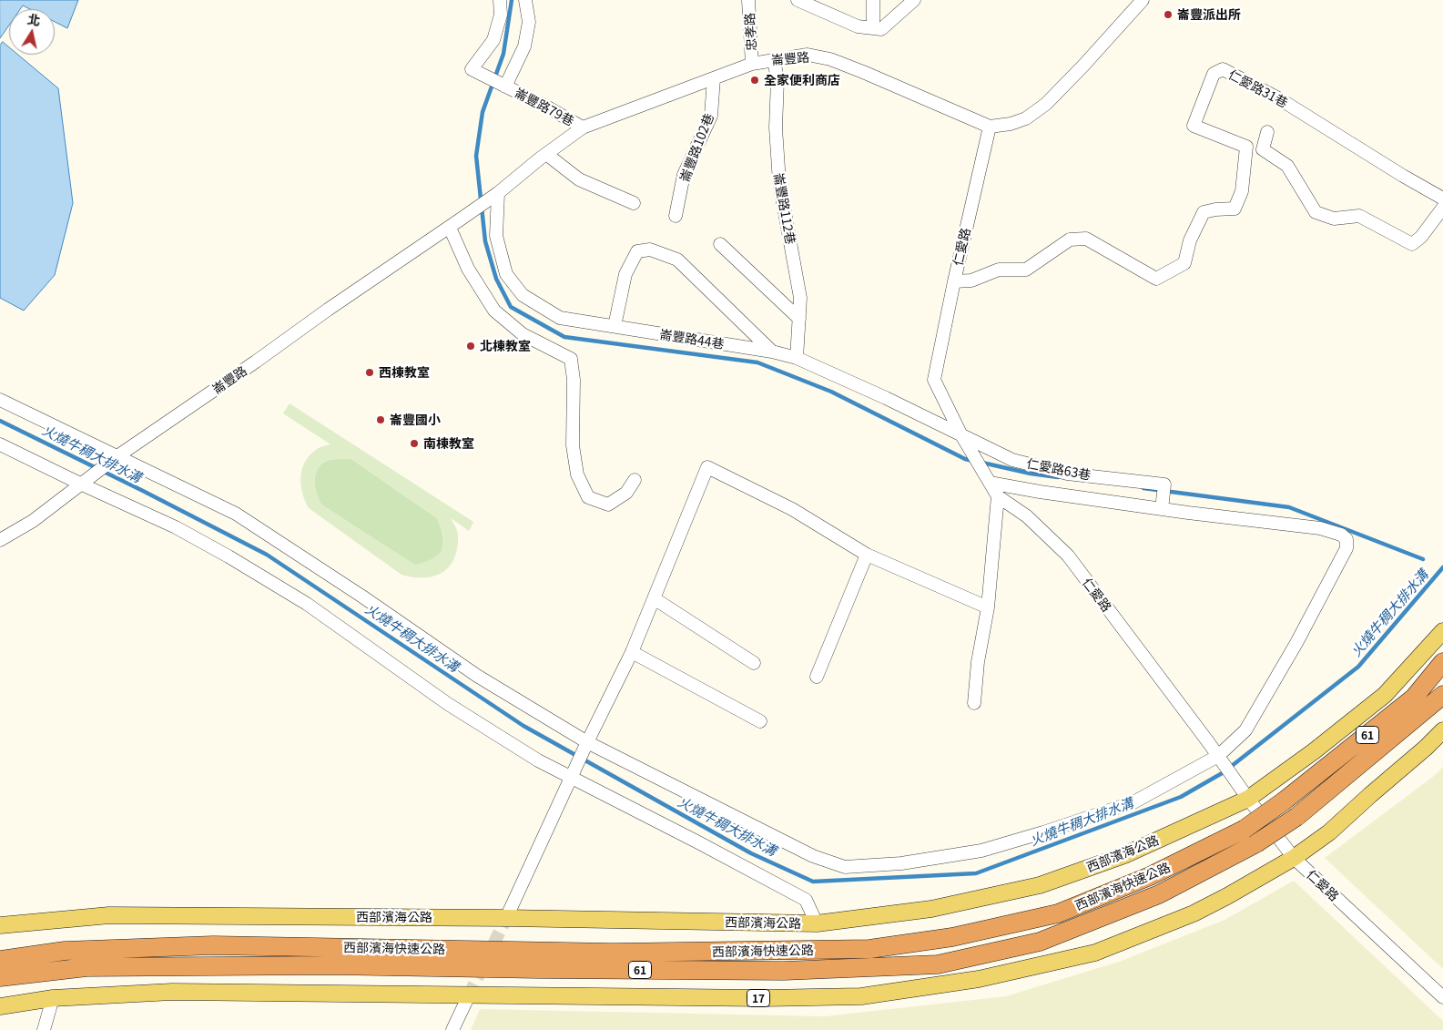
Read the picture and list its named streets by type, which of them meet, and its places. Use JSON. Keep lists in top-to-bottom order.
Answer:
{
  "streets": {
    "highway": ["61", "西部濱海快速公路"],
    "main road": ["西部濱海公路", "17"],
    "street": [
      "忠孝路",
      "崙豐路",
      "仁愛路31巷",
      "崙豐路79巷",
      "崙豐路102巷",
      "崙豐路112巷",
      "仁愛路",
      "崙豐路44巷",
      "仁愛路63巷"
    ]
  },
  "crossings": [
    ["忠孝路", "崙豐路"],
    ["崙豐路", "崙豐路79巷"],
    ["崙豐路", "崙豐路102巷"],
    ["崙豐路", "崙豐路112巷"],
    ["崙豐路", "仁愛路"],
    ["崙豐路", "崙豐路44巷"],
    ["仁愛路31巷", "仁愛路"],
    ["崙豐路112巷", "崙豐路44巷"],
    ["仁愛路", "崙豐路44巷"],
    ["仁愛路", "仁愛路63巷"],
    ["仁愛路", "西部濱海公路"],
    ["仁愛路", "17"],
    ["崙豐路44巷", "仁愛路63巷"]
  ],
  "water": ["火燒牛稠大排水溝"],
  "places": [
    "崙豐派出所",
    "全家便利商店",
    "北棟教室",
    "西棟教室",
    "崙豐國小",
    "南棟教室"
  ],
  "north": "top"
}
